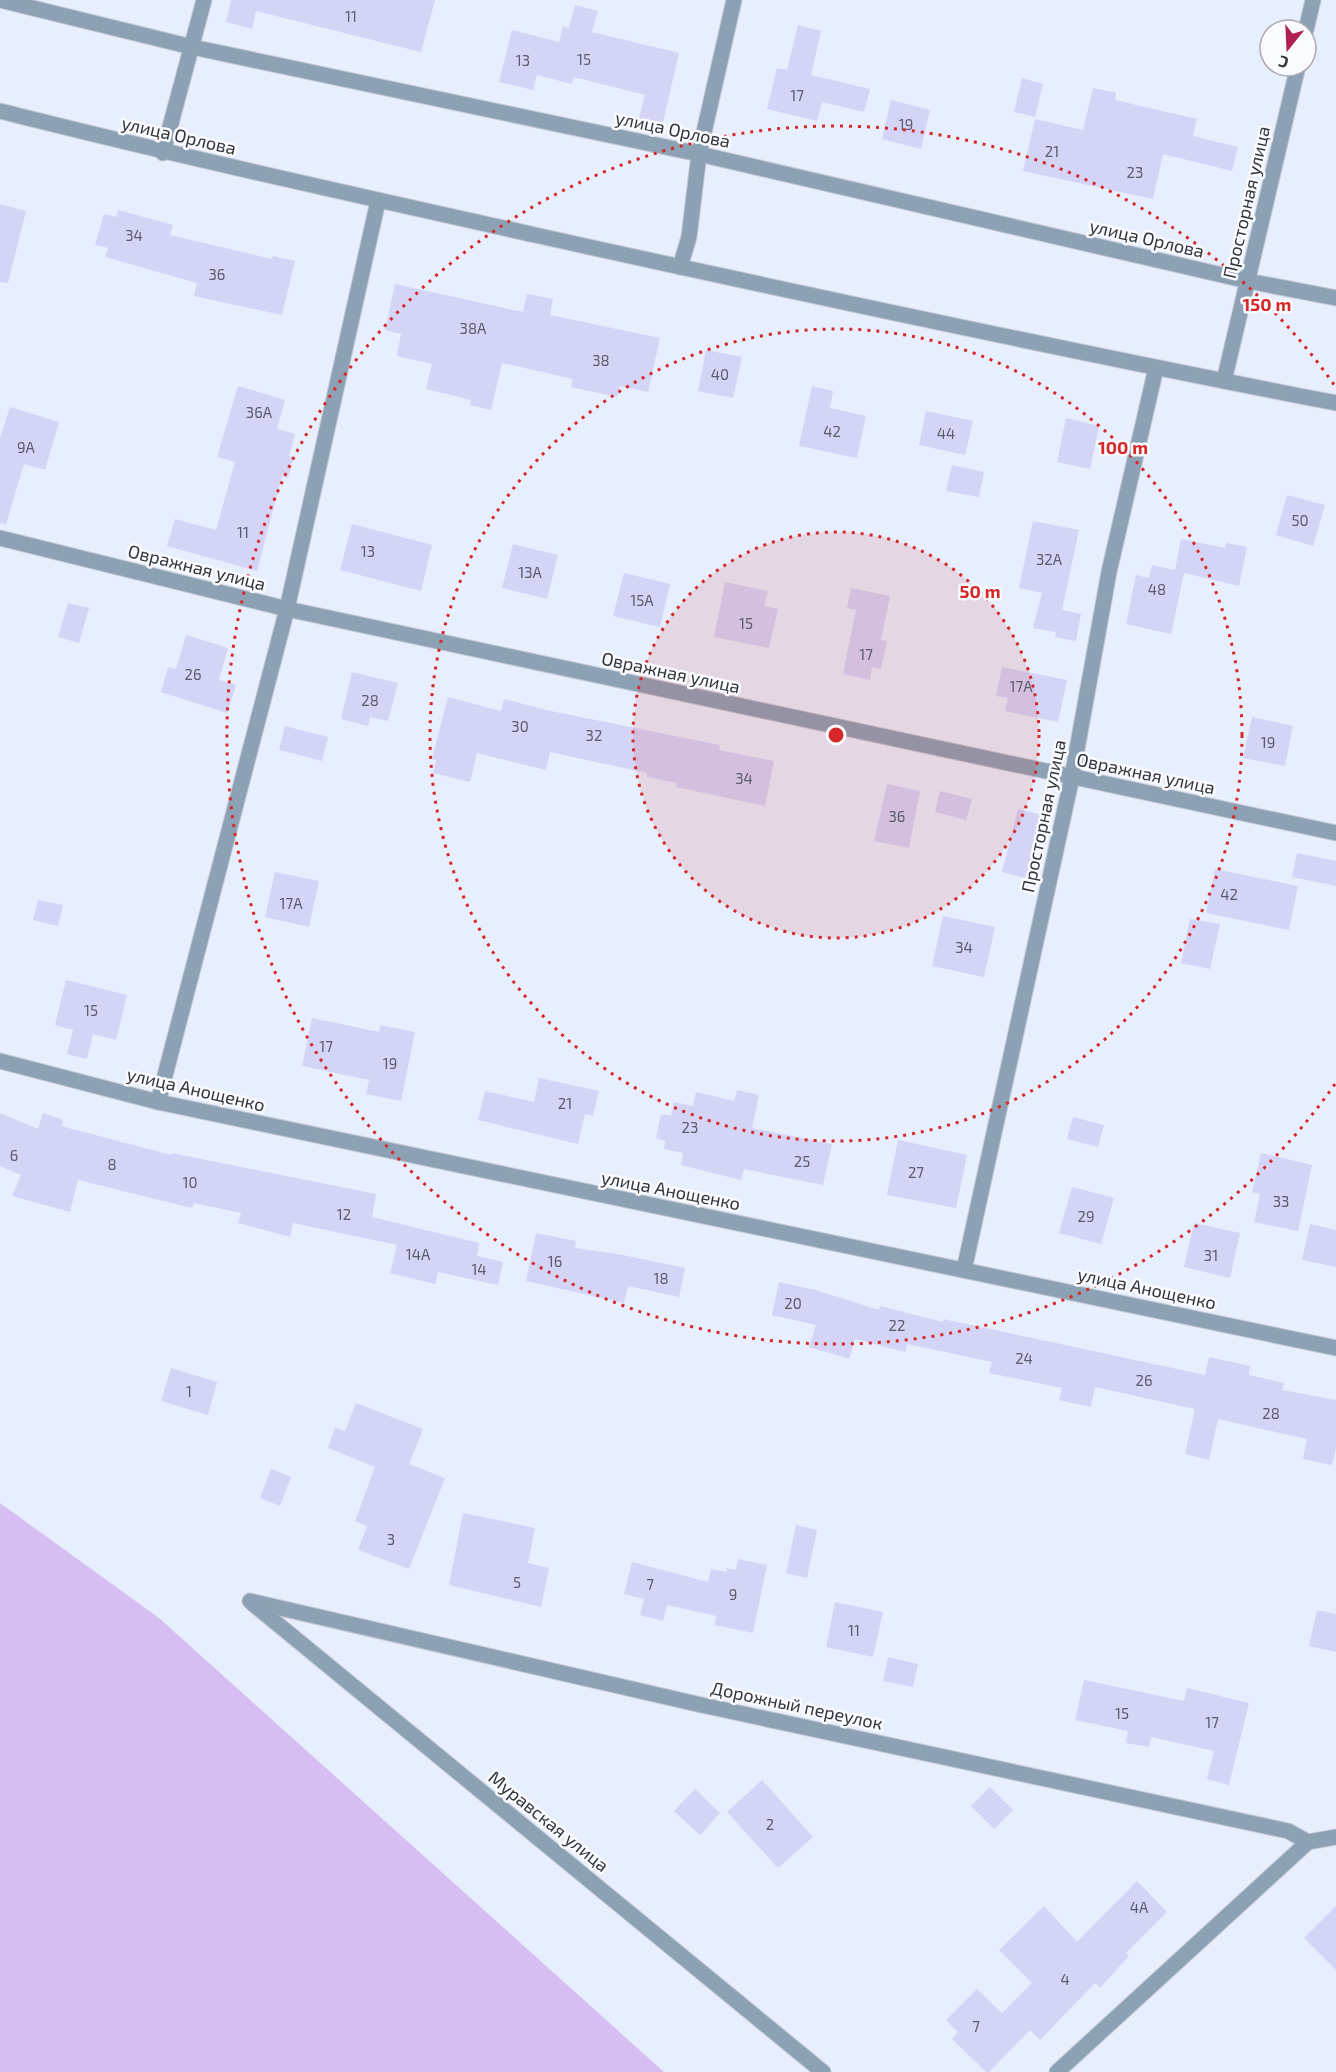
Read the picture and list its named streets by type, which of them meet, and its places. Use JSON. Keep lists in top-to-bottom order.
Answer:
{
  "streets": {
    "street": [
      "улица Орлова",
      "Просторная улица",
      "Овражная улица",
      "улица Анощенко",
      "Дорожный переулок",
      "Муравская улица"
    ]
  },
  "crossings": [
    ["улица Орлова", "Просторная улица"],
    ["Просторная улица", "Овражная улица"],
    ["Просторная улица", "улица Анощенко"],
    ["Дорожный переулок", "Муравская улица"]
  ],
  "house_numbers": [
    "11",
    "15",
    "13",
    "17",
    "19",
    "21",
    "23",
    "34",
    "36",
    "38А",
    "38",
    "40",
    "36А",
    "42",
    "44",
    "9А",
    "50",
    "11",
    "13",
    "32А",
    "13А",
    "48",
    "15А",
    "15",
    "17",
    "26",
    "17А",
    "28",
    "30",
    "32",
    "19",
    "34",
    "36",
    "42",
    "17А",
    "34",
    "15",
    "17",
    "19",
    "21",
    "23",
    "6",
    "25",
    "8",
    "27",
    "10",
    "33",
    "12",
    "29",
    "14А",
    "31",
    "16",
    "14",
    "18",
    "20",
    "22",
    "24",
    "26",
    "1",
    "28",
    "3",
    "5",
    "7",
    "9",
    "11",
    "15",
    "17",
    "2",
    "4А",
    "4",
    "7"
  ],
  "north": "bottom",
  "rings": ["150 m", "100 m", "50 m"]
}
